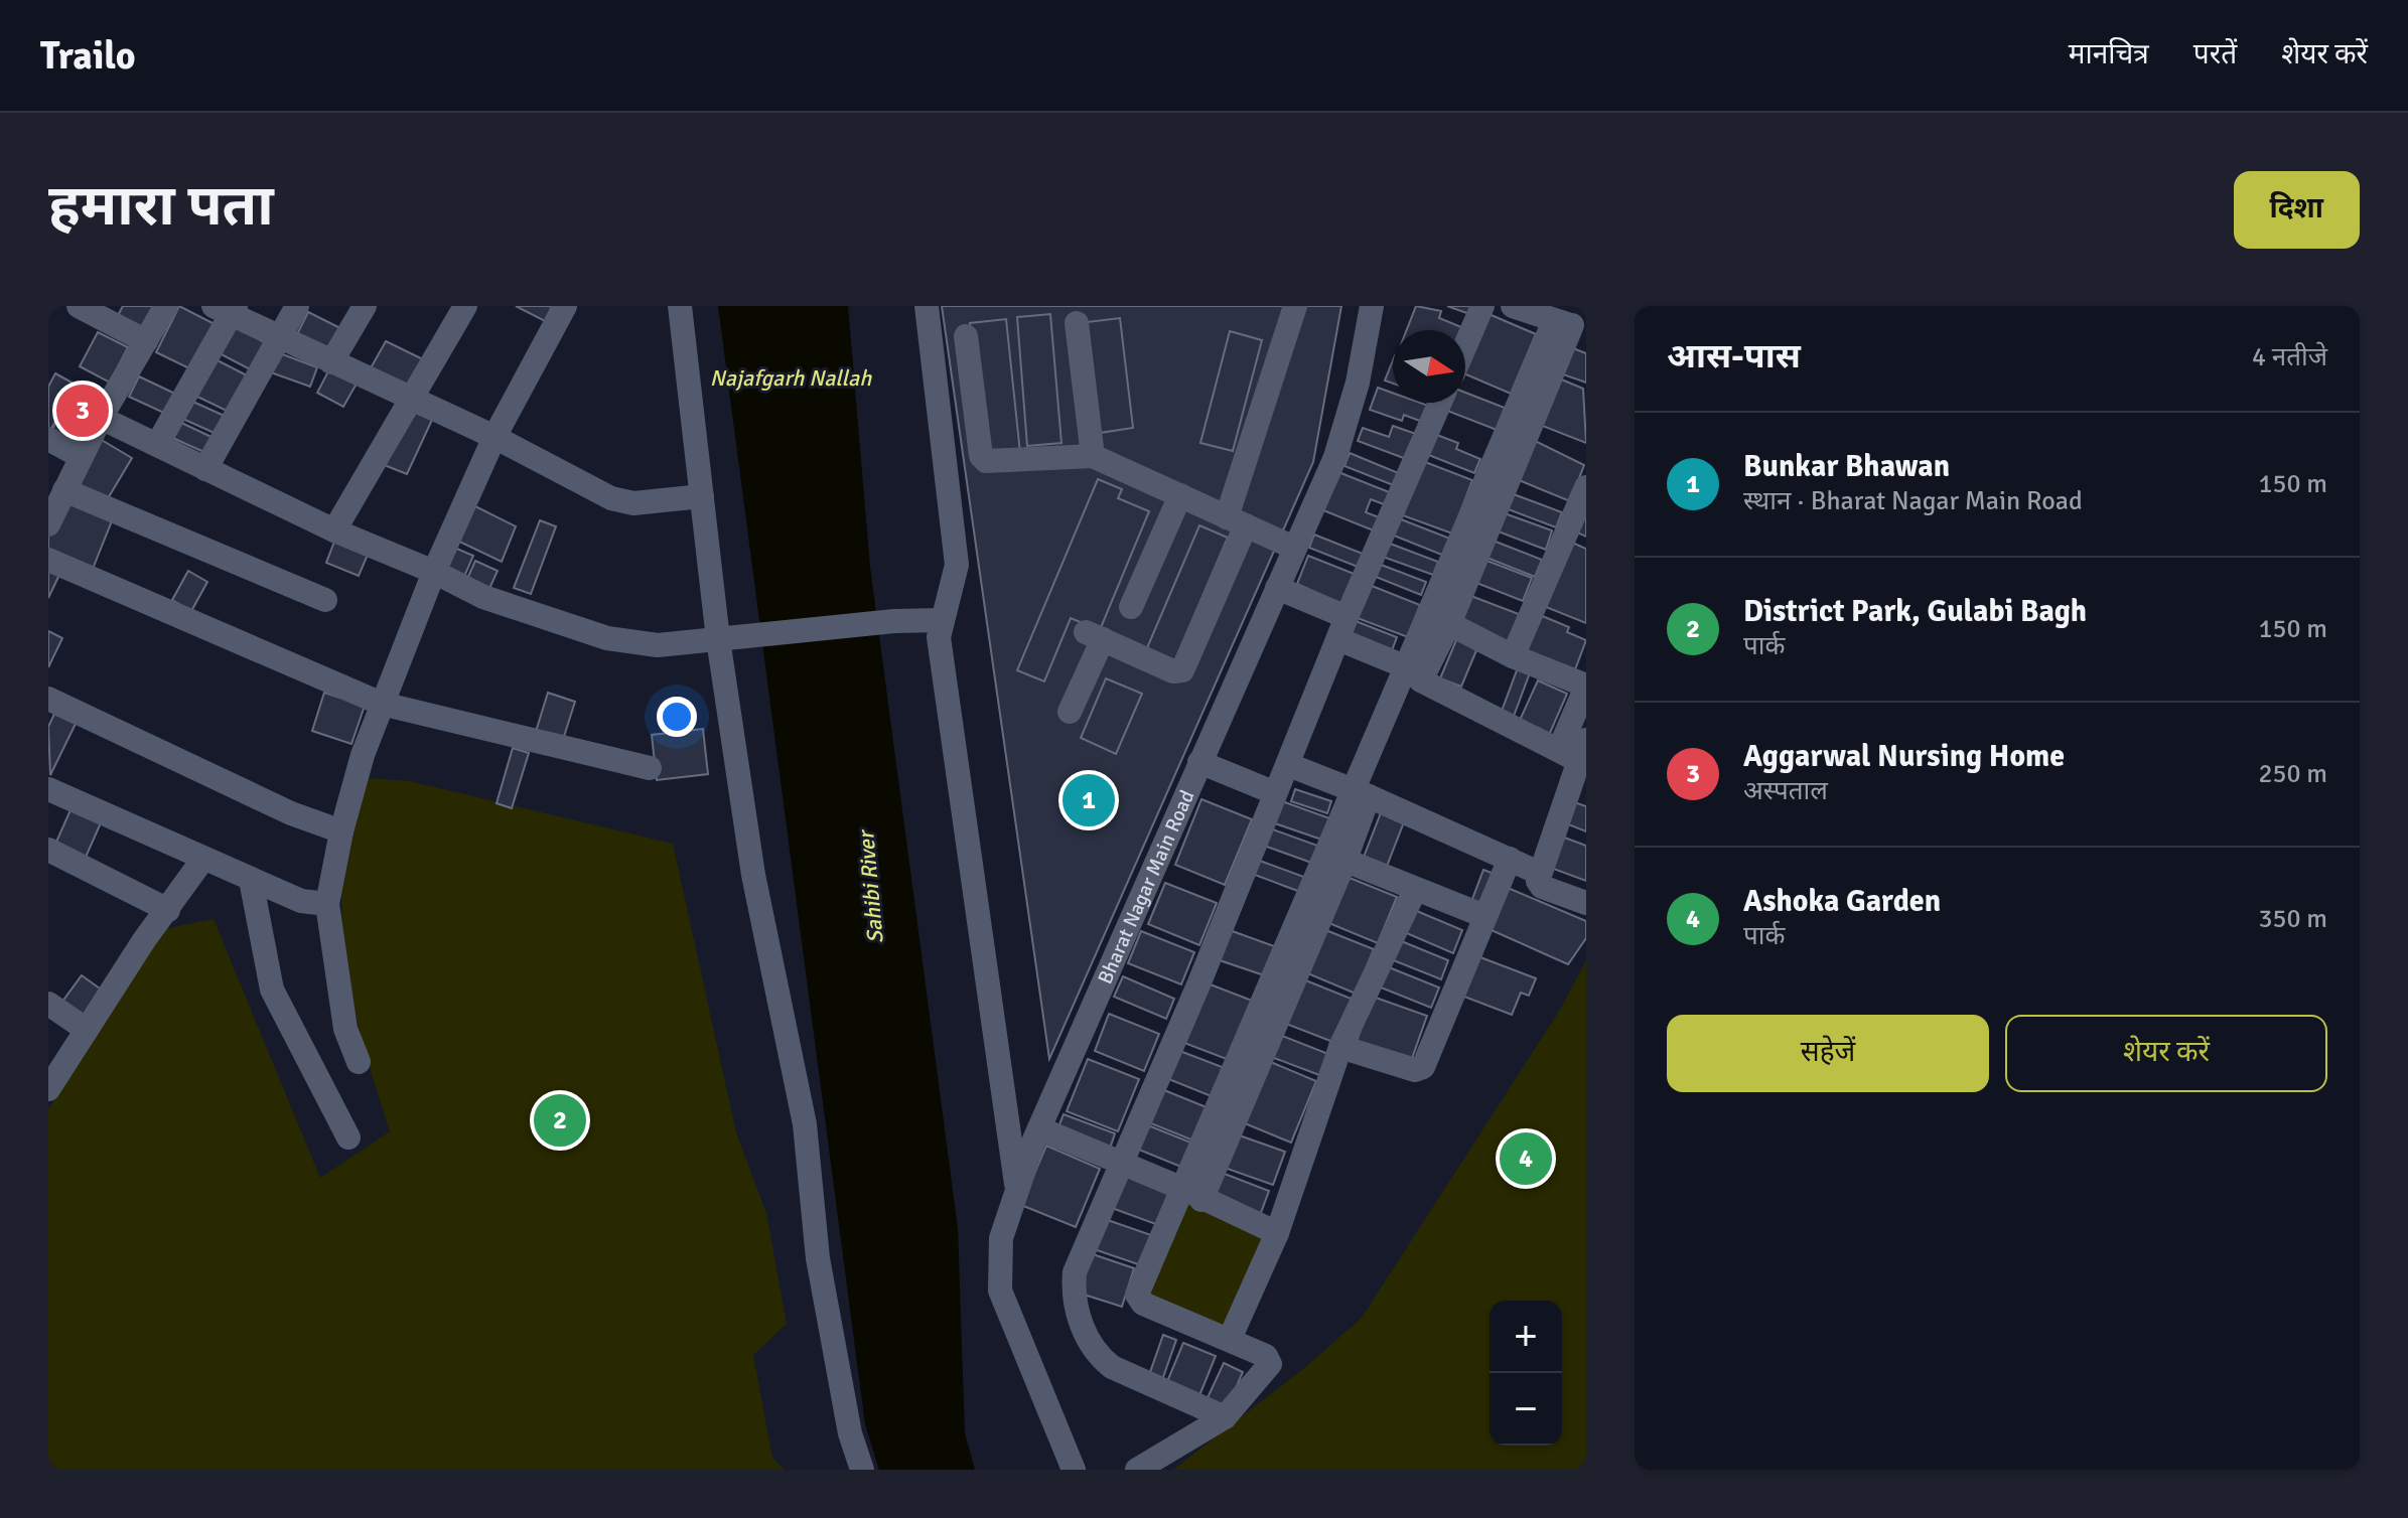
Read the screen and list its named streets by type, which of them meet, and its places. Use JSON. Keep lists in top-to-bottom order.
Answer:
{
  "streets": {
    "street": ["Bharat Nagar Main Road"]
  },
  "water": ["Najafgarh Nallah", "Sahibi River"],
  "north": "right",
  "page": {
    "header": "Trailo",
    "nav": ["मानचित्र", "परतें", "शेयर करें"],
    "title": "हमारा पता",
    "buttons": [
      "दिशा",
      ["सहेजें", "शेयर करें"]
    ],
    "heading": ["आस-पास", "4 नतीजे"],
    "pins": [
      "3",
      "1",
      "2",
      "4"
    ],
    "list": [
      {
        "mark": "1",
        "name": "Bunkar Bhawan",
        "note": "स्थान · Bharat Nagar Main Road",
        "value": "150 m"
      },
      {
        "mark": "2",
        "name": "District Park, Gulabi Bagh",
        "note": "पार्क",
        "value": "150 m"
      },
      {
        "mark": "3",
        "name": "Aggarwal Nursing Home",
        "note": "अस्पताल",
        "value": "250 m"
      },
      {
        "mark": "4",
        "name": "Ashoka Garden",
        "note": "पार्क",
        "value": "350 m"
      }
    ],
    "map_buttons": ["+", "−"]
  }
}
